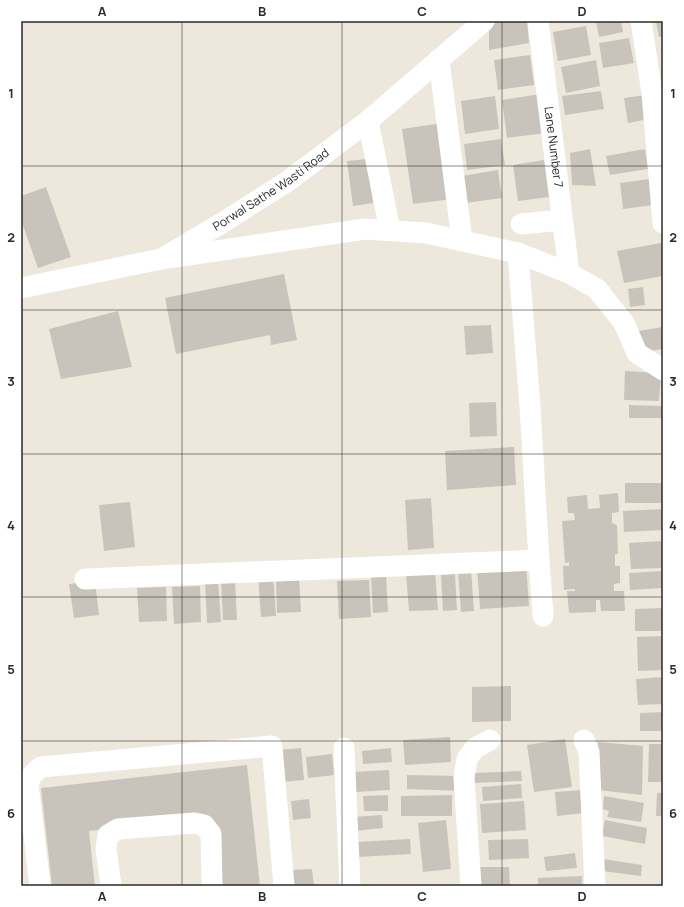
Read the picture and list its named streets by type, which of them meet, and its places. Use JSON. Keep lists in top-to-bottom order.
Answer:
{
  "streets": {
    "street": ["Lane Number 7", "Porwal Sathe Wasti Road"]
  },
  "grid": {
    "columns": [
      "A",
      "B",
      "C",
      "D"
    ],
    "rows": [
      "1",
      "2",
      "3",
      "4",
      "5",
      "6"
    ]
  }
}
